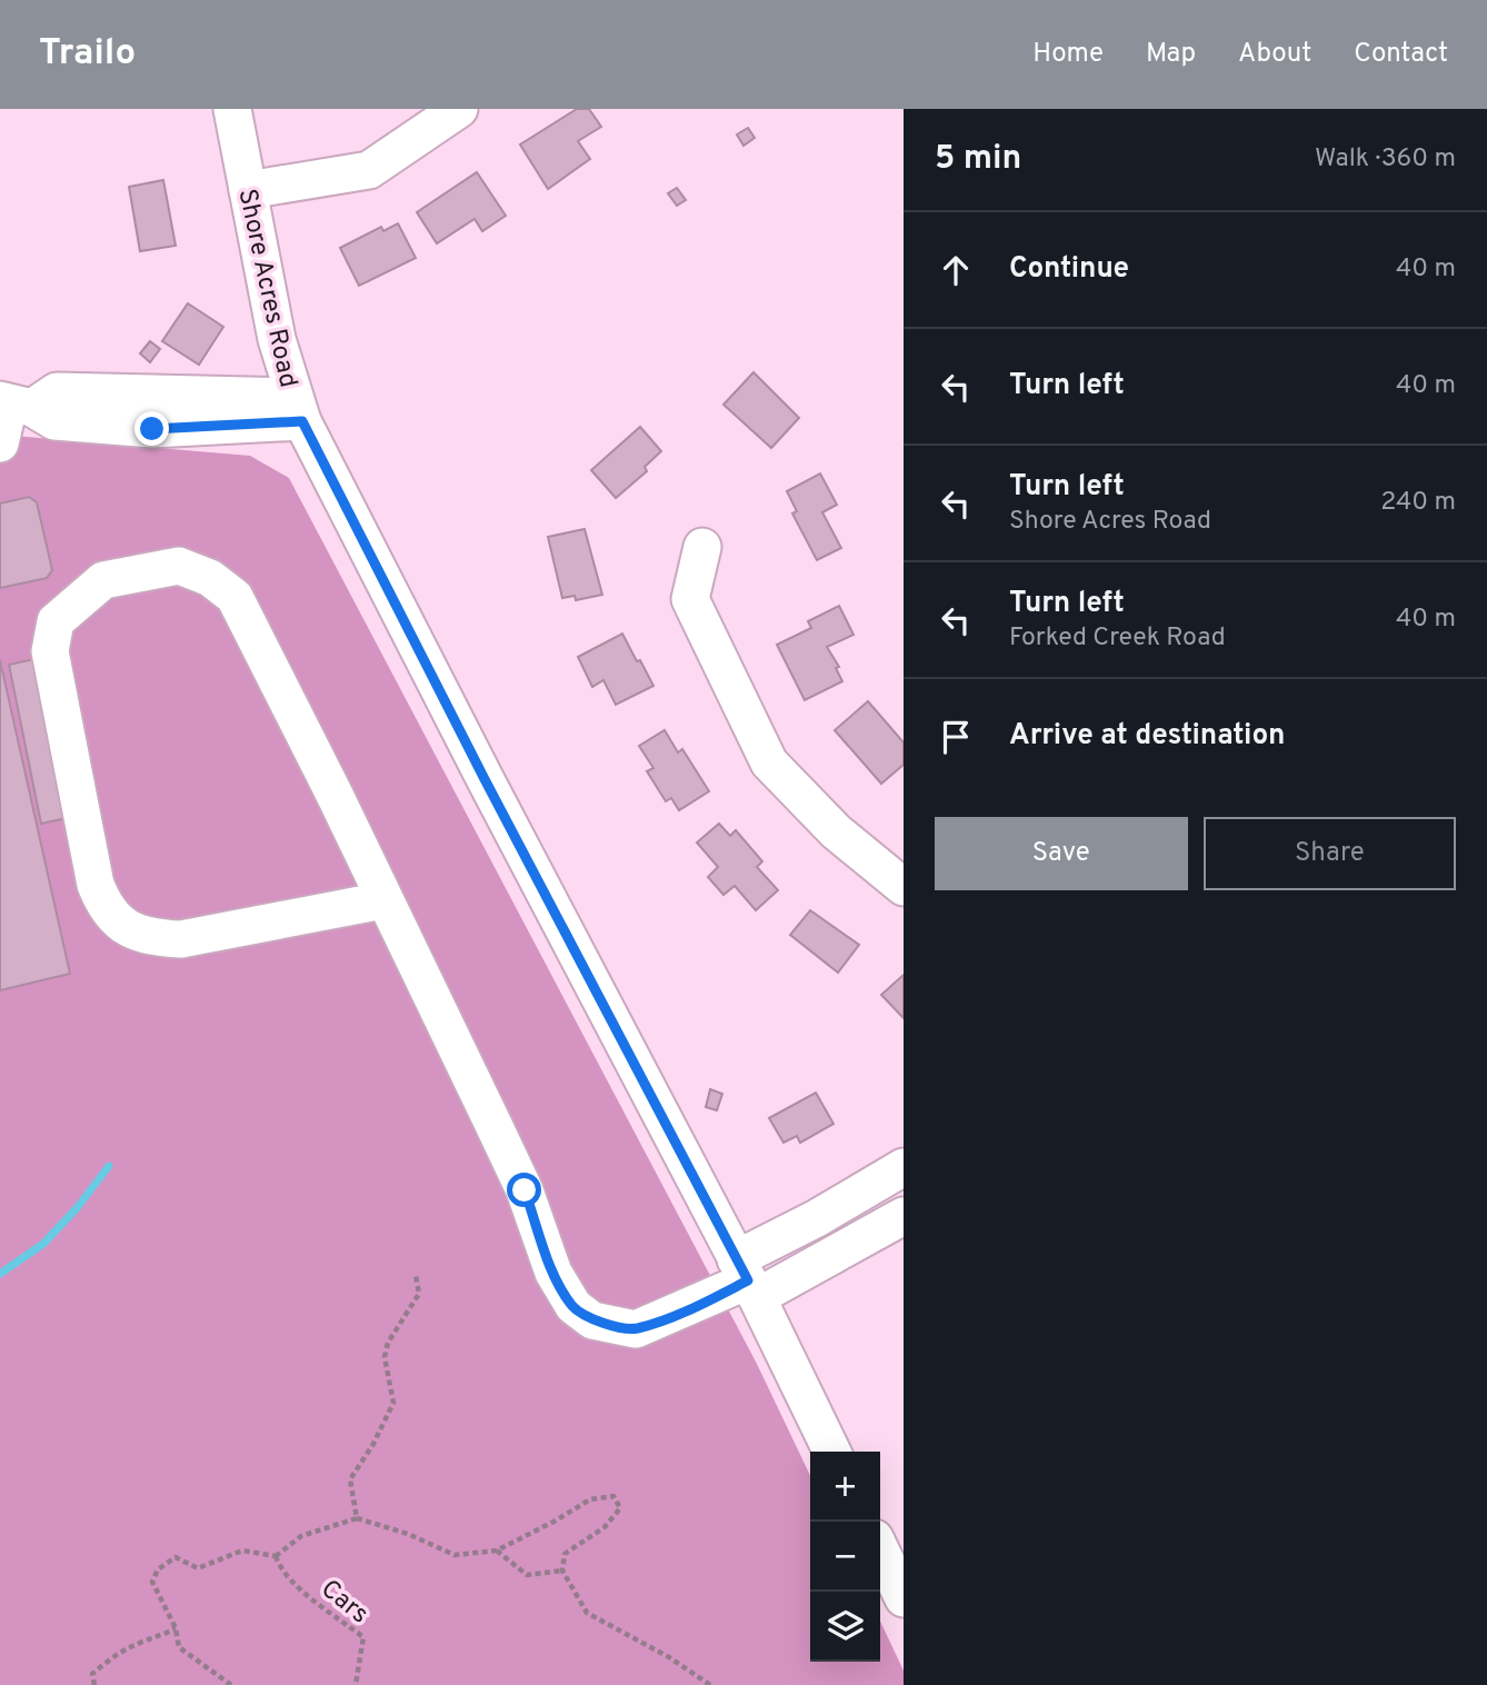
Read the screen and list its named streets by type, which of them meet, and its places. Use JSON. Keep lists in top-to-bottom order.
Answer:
{
  "streets": {
    "street": ["Shore Acres Road"],
    "path": ["Cars"]
  },
  "page": {
    "header": "Trailo",
    "nav": [
      "Home",
      "Map",
      "About",
      "Contact"
    ],
    "heading": ["5 min", "Walk · 360 m"],
    "list": [
      ["Continue", "40 m"],
      ["Turn left", "40 m"],
      ["Turn left", "Shore Acres Road", "240 m"],
      ["Turn left", "Forked Creek Road", "40 m"],
      "Arrive at destination"
    ],
    "buttons": ["Save", "Share"],
    "map_buttons": ["+", "−"]
  }
}
